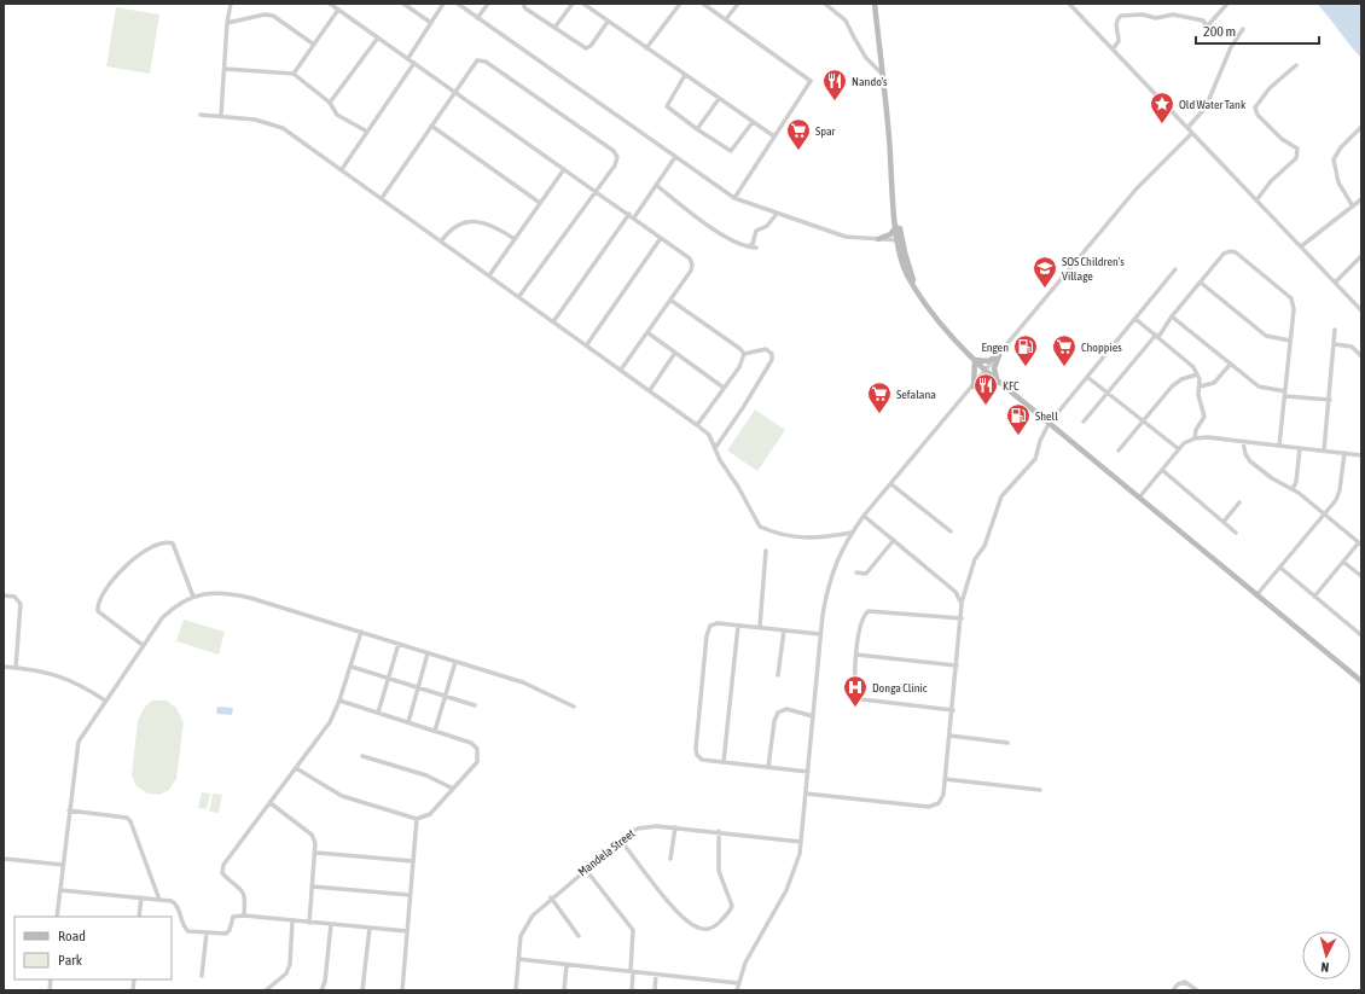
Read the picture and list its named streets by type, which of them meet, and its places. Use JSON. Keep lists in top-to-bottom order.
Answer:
{
  "streets": {
    "street": ["Mandela Street"]
  },
  "places": {
    "restaurant": ["Nando's", "KFC"],
    "place": ["Old Water Tank"],
    "supermarket": ["Spar", "Choppies", "Sefalana"],
    "school or university": ["SOS Children's Village"],
    "fuel station": ["Engen", "Shell"],
    "hospital": ["Donga Clinic"]
  },
  "legend": ["Road", "Park"],
  "scale_bar": "200 m",
  "north": "bottom"
}
